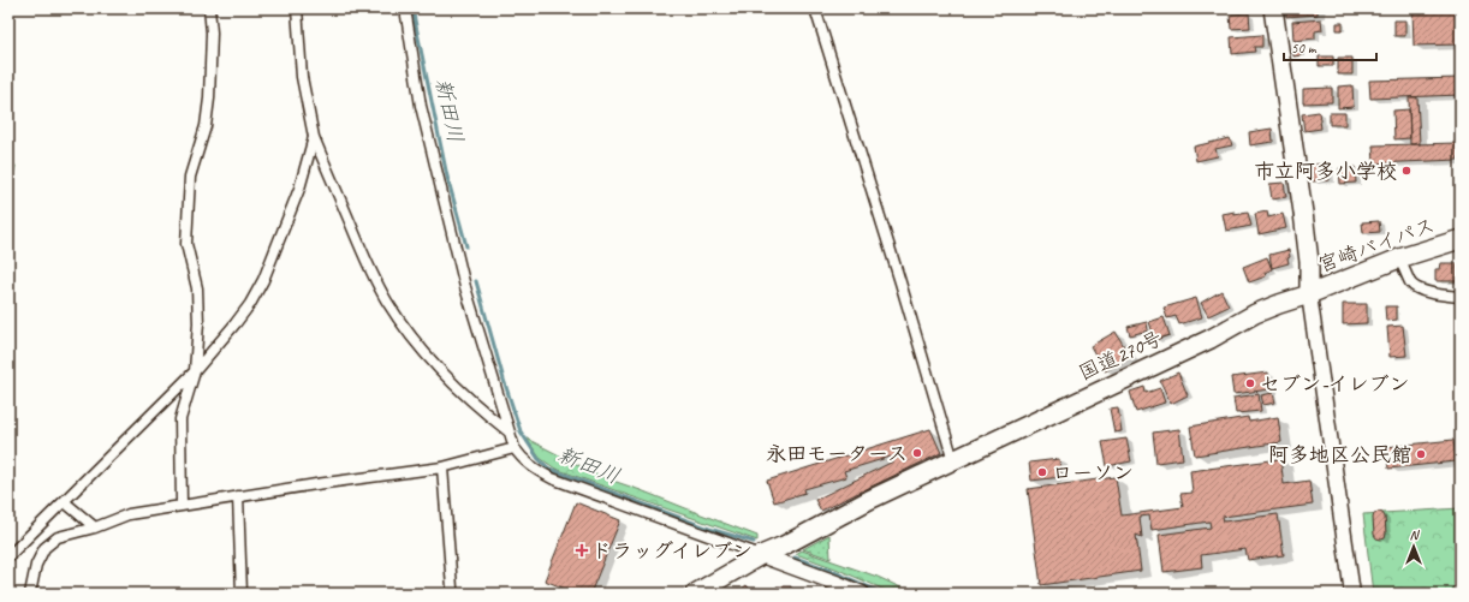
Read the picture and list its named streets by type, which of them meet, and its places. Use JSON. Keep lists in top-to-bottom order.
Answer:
{
  "streets": {
    "highway": ["宮崎バイパス", "国道270号"]
  },
  "crossings": [
    ["宮崎バイパス", "国道270号"]
  ],
  "water": ["新田川"],
  "places": {
    "other": [
      "市立阿多小学校",
      "セブン-イレブン",
      "永田モータース",
      "阿多地区公民館",
      "ローソン"
    ],
    "health": ["ドラッグイレブン"]
  },
  "scale_bar": "50 m",
  "north": "top"
}
